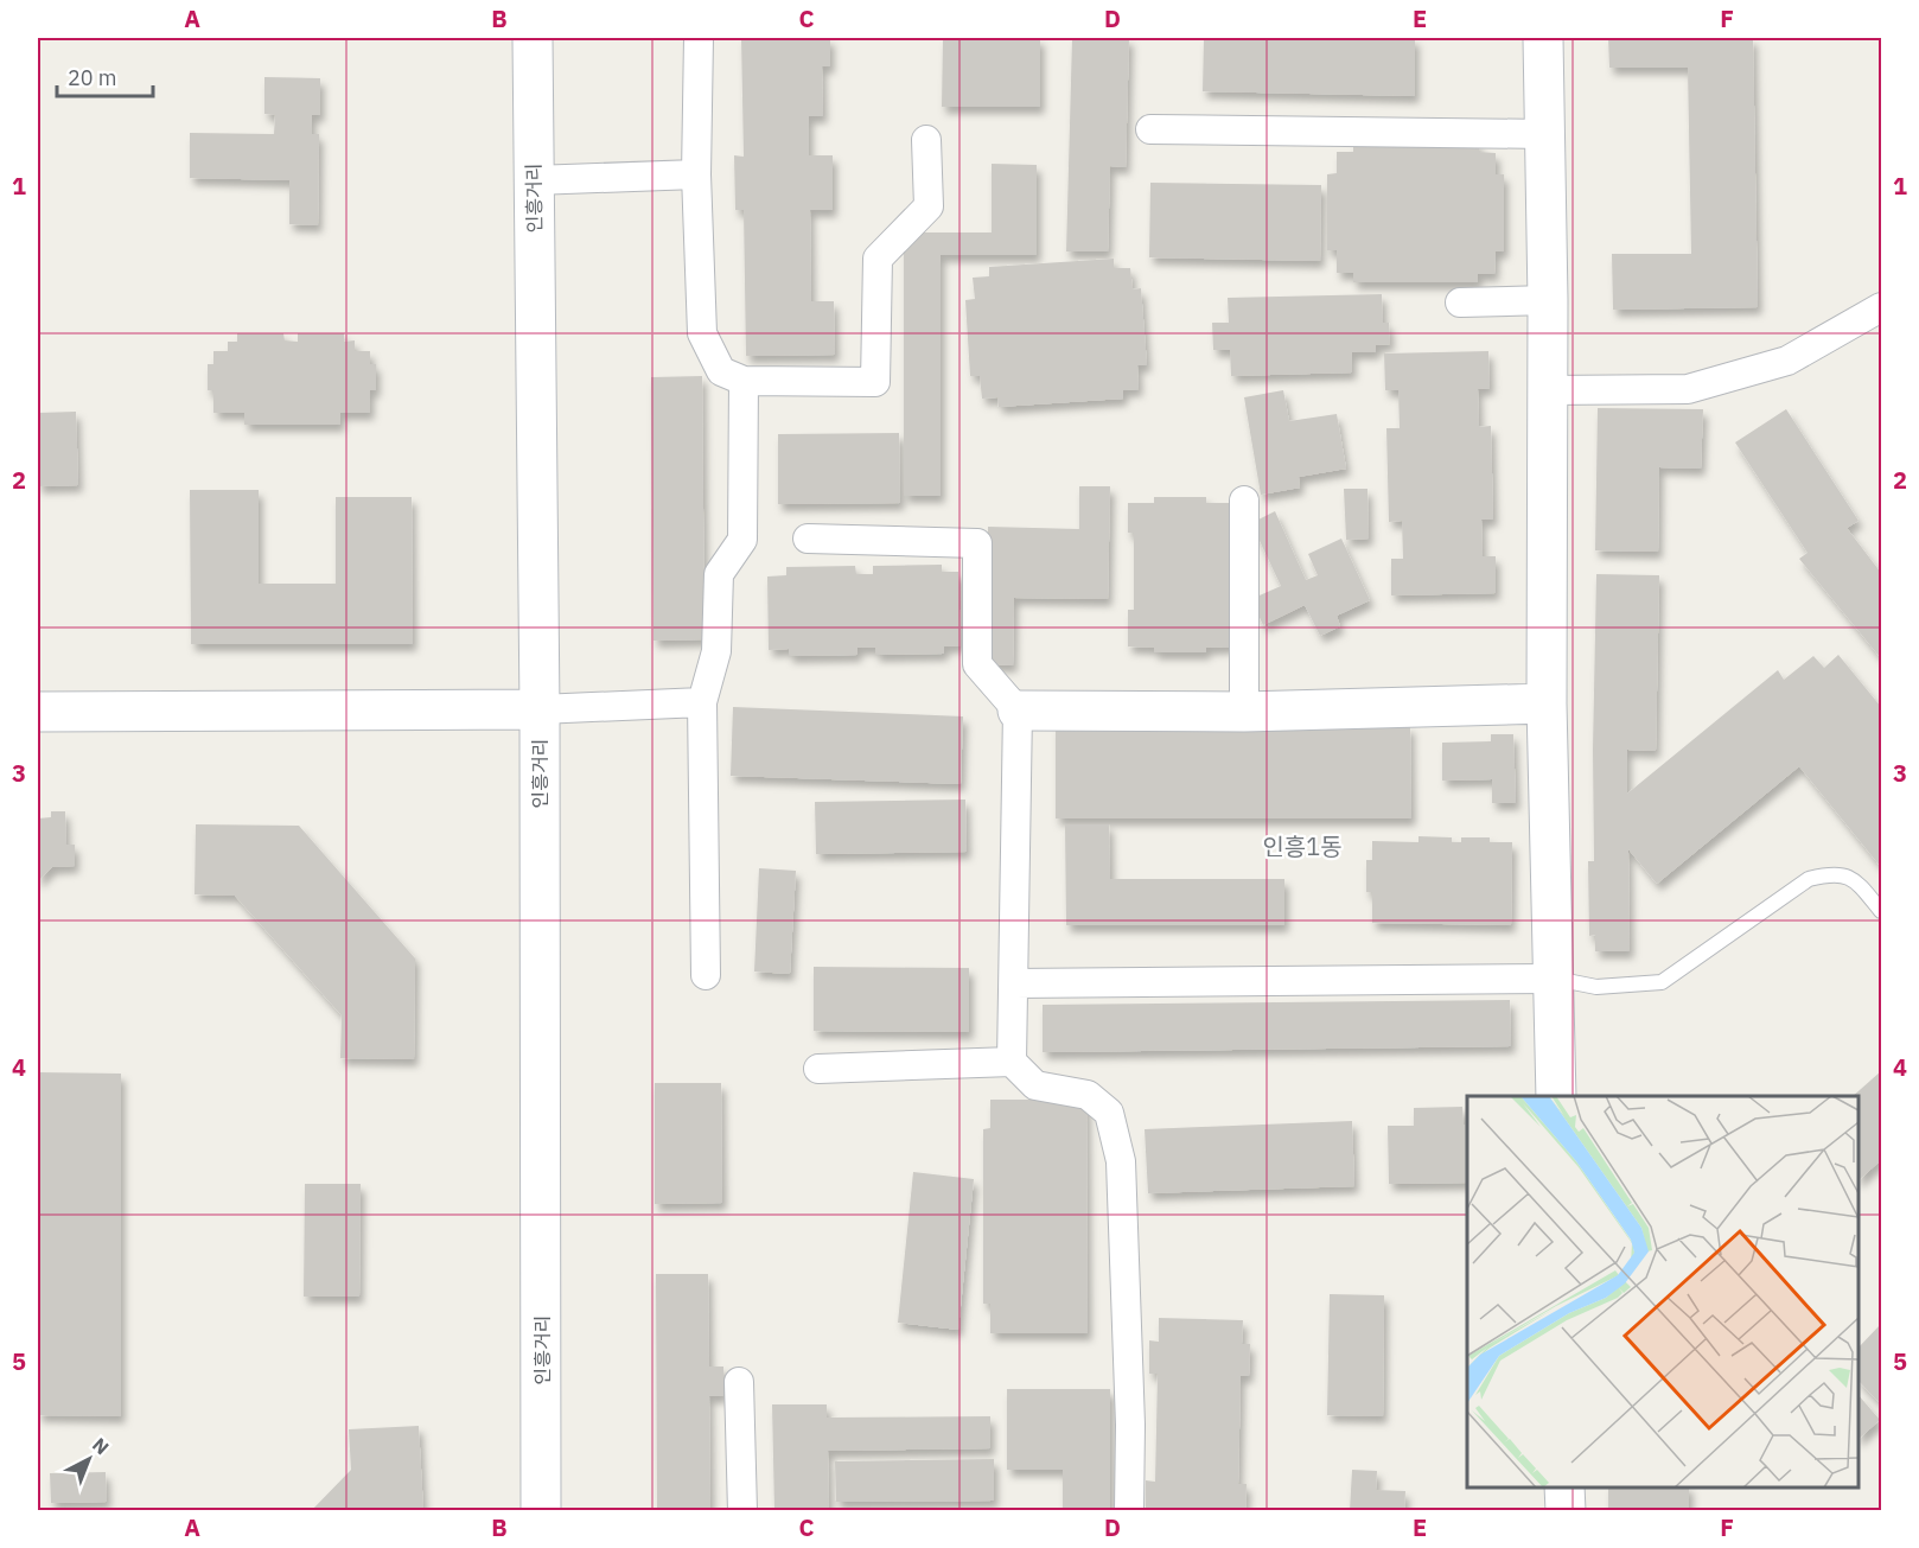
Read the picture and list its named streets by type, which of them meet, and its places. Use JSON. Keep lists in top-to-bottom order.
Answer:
{
  "streets": {
    "street": ["인흥거리"]
  },
  "districts": ["인흥1동"],
  "scale_bar": "20 m",
  "north": "top right",
  "grid": {
    "columns": [
      "A",
      "B",
      "C",
      "D",
      "E",
      "F"
    ],
    "rows": [
      "1",
      "2",
      "3",
      "4",
      "5"
    ]
  }
}
